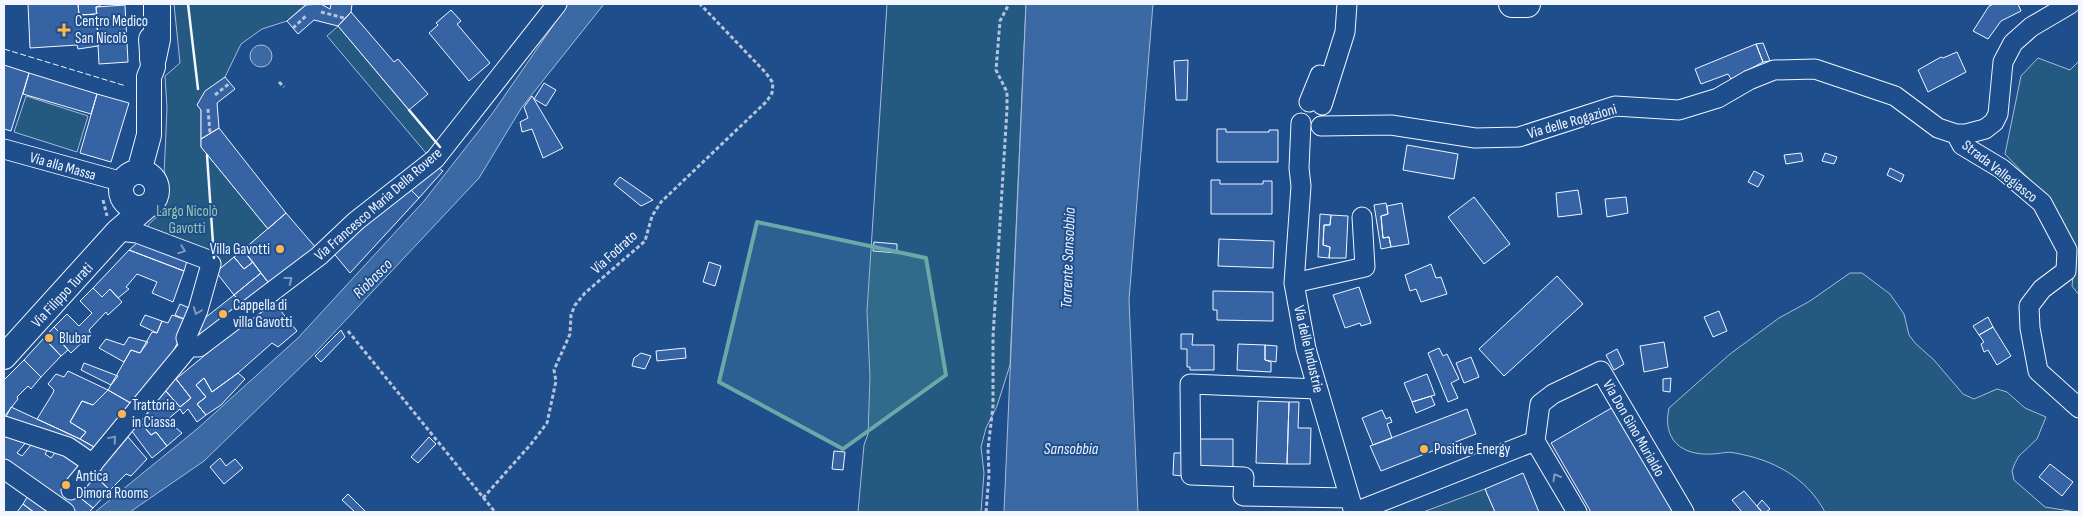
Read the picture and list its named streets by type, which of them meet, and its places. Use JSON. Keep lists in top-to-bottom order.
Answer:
{
  "streets": {
    "main road": ["Via Filippo Turati"],
    "street": [
      "Via delle Rogazioni",
      "Via alla Massa",
      "Strada Vallegiasco",
      "Via Francesco Maria Della Rovere",
      "Via delle Industrie",
      "Via Don Gino Murialdo"
    ],
    "path": ["Via Fodrato"]
  },
  "crossings": [
    ["Via delle Rogazioni", "Strada Vallegiasco"],
    ["Via delle Rogazioni", "Via delle Industrie"],
    ["Via alla Massa", "Via Filippo Turati"]
  ],
  "one_way": ["Via Francesco Maria Della Rovere"],
  "water": ["Torrente Sansobbia", "Riobasco", "Sansobbia"],
  "parks": ["Largo Nicolò Gavotti"],
  "places": {
    "health": ["Centro Medico San Nicolò"],
    "other": [
      "Villa Gavotti",
      "Cappella di villa Gavotti",
      "Blubar",
      "Trattoria in Ciassa",
      "Positive Energy",
      "Antica Dimora Rooms"
    ]
  }
}
